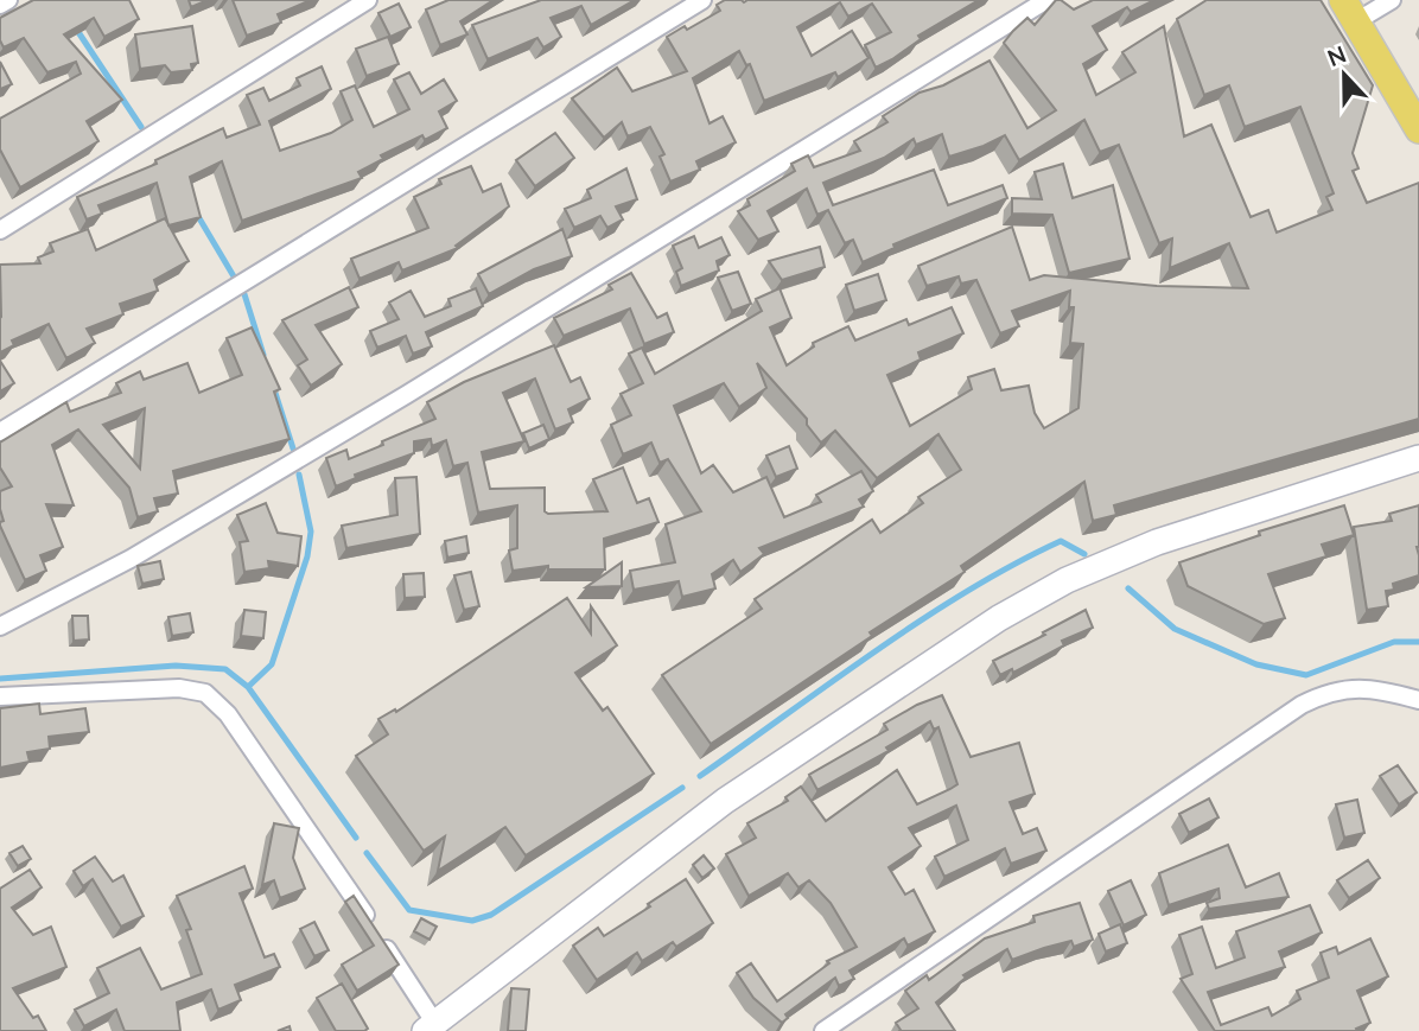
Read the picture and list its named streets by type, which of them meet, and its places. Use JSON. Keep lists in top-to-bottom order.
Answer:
{
  "north": "top"
}
